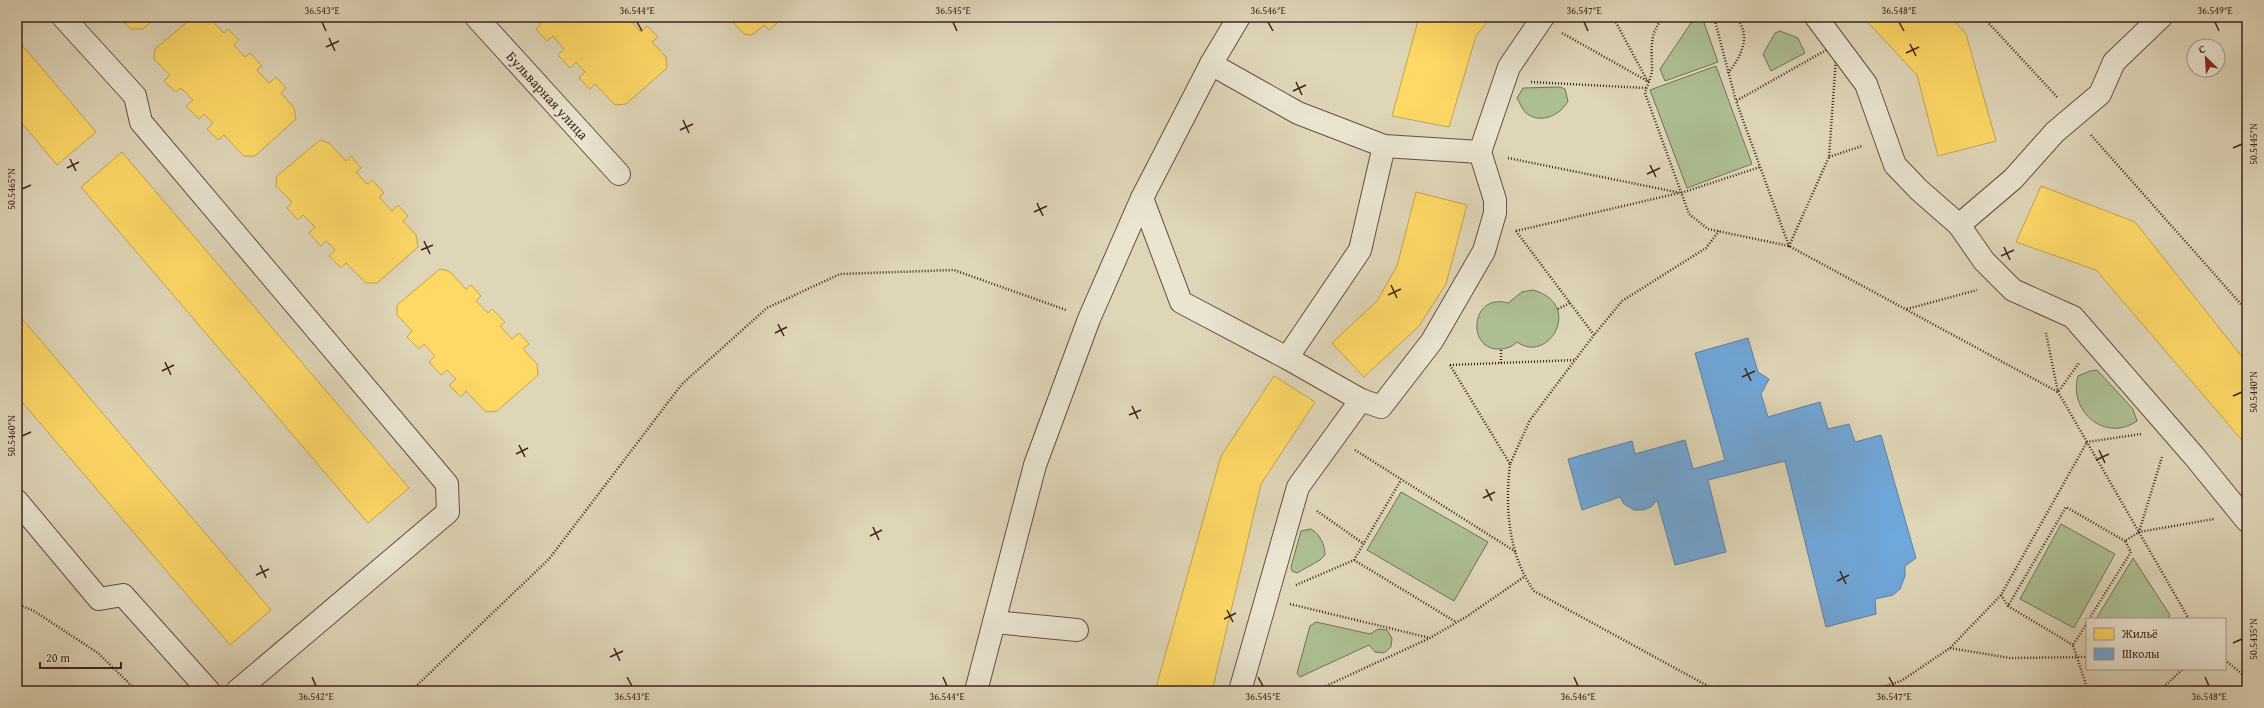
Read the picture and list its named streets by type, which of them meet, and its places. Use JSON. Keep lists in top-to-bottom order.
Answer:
{
  "streets": {
    "street": ["Бульварная улица"]
  },
  "legend": ["Жильё", "Школы"],
  "scale_bar": "20 m",
  "north": "top left",
  "coordinates": [
    "36.543°E",
    "36.544°E",
    "36.545°E",
    "36.546°E",
    "36.547°E",
    "36.548°E",
    "36.549°E",
    "50.5445°N",
    "50.5465°N",
    "50.5440°N",
    "50.5460°N",
    "50.5435°N",
    "36.542°E"
  ]
}
